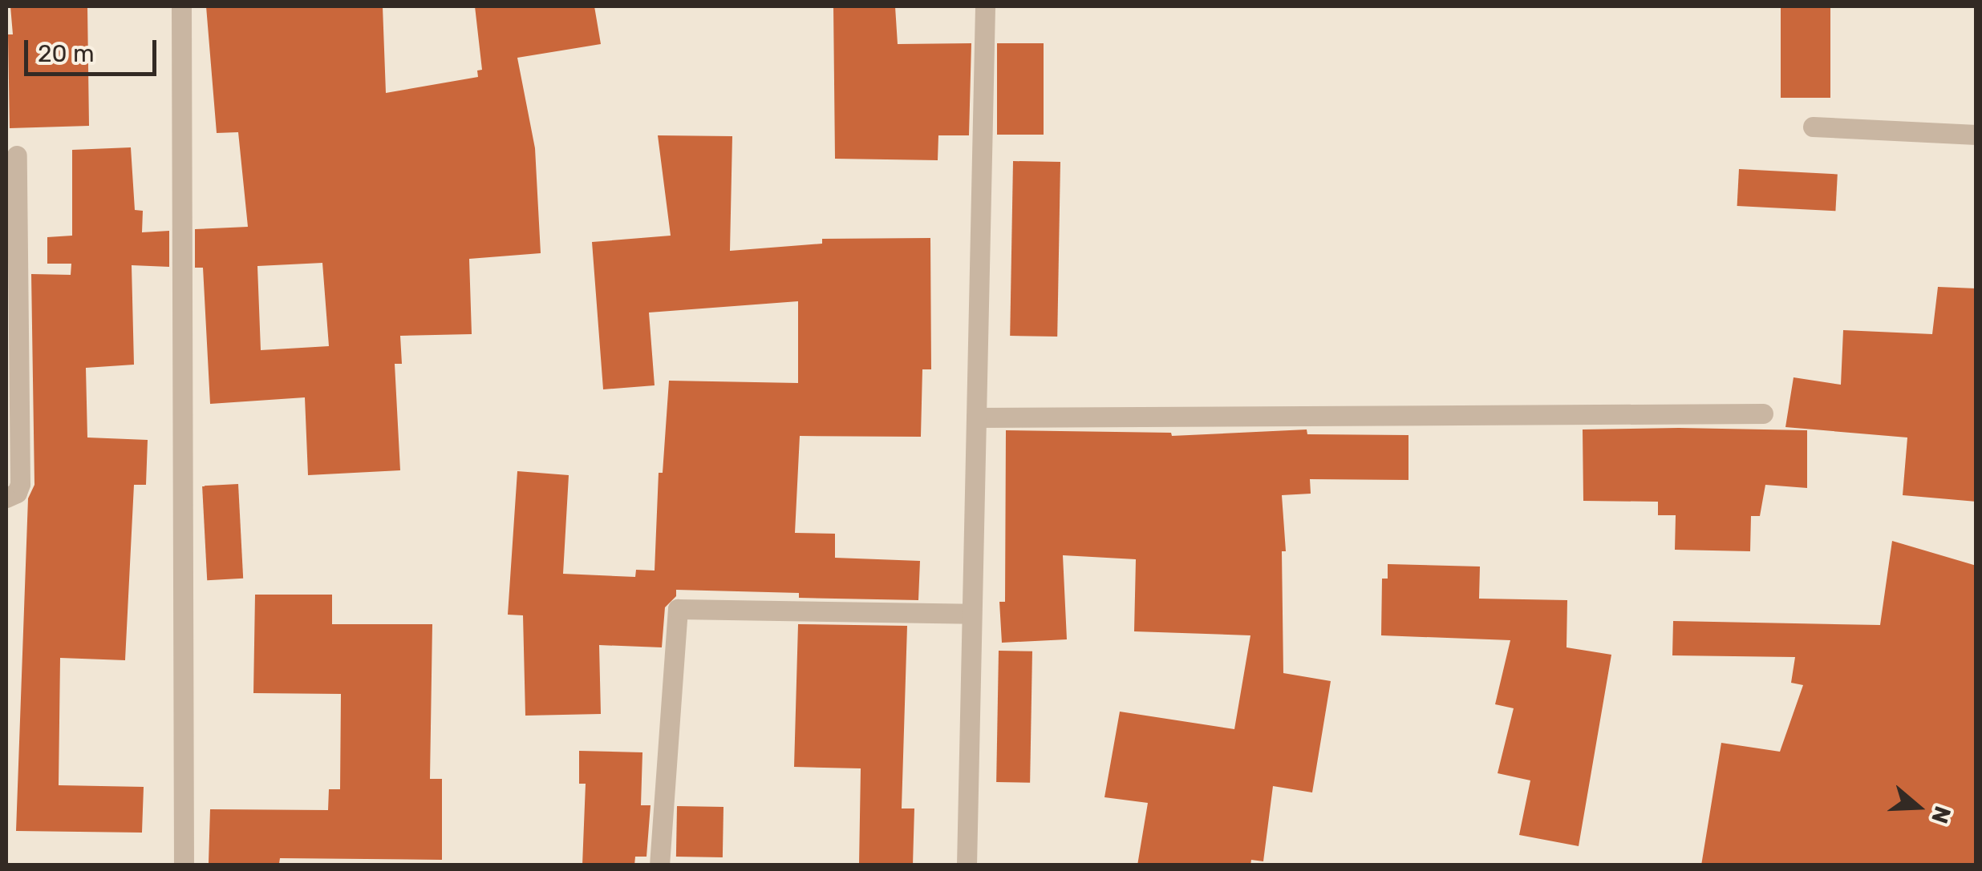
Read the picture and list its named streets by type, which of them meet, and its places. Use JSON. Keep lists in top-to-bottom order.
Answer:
{
  "scale_bar": "20 m",
  "north": "right"
}
